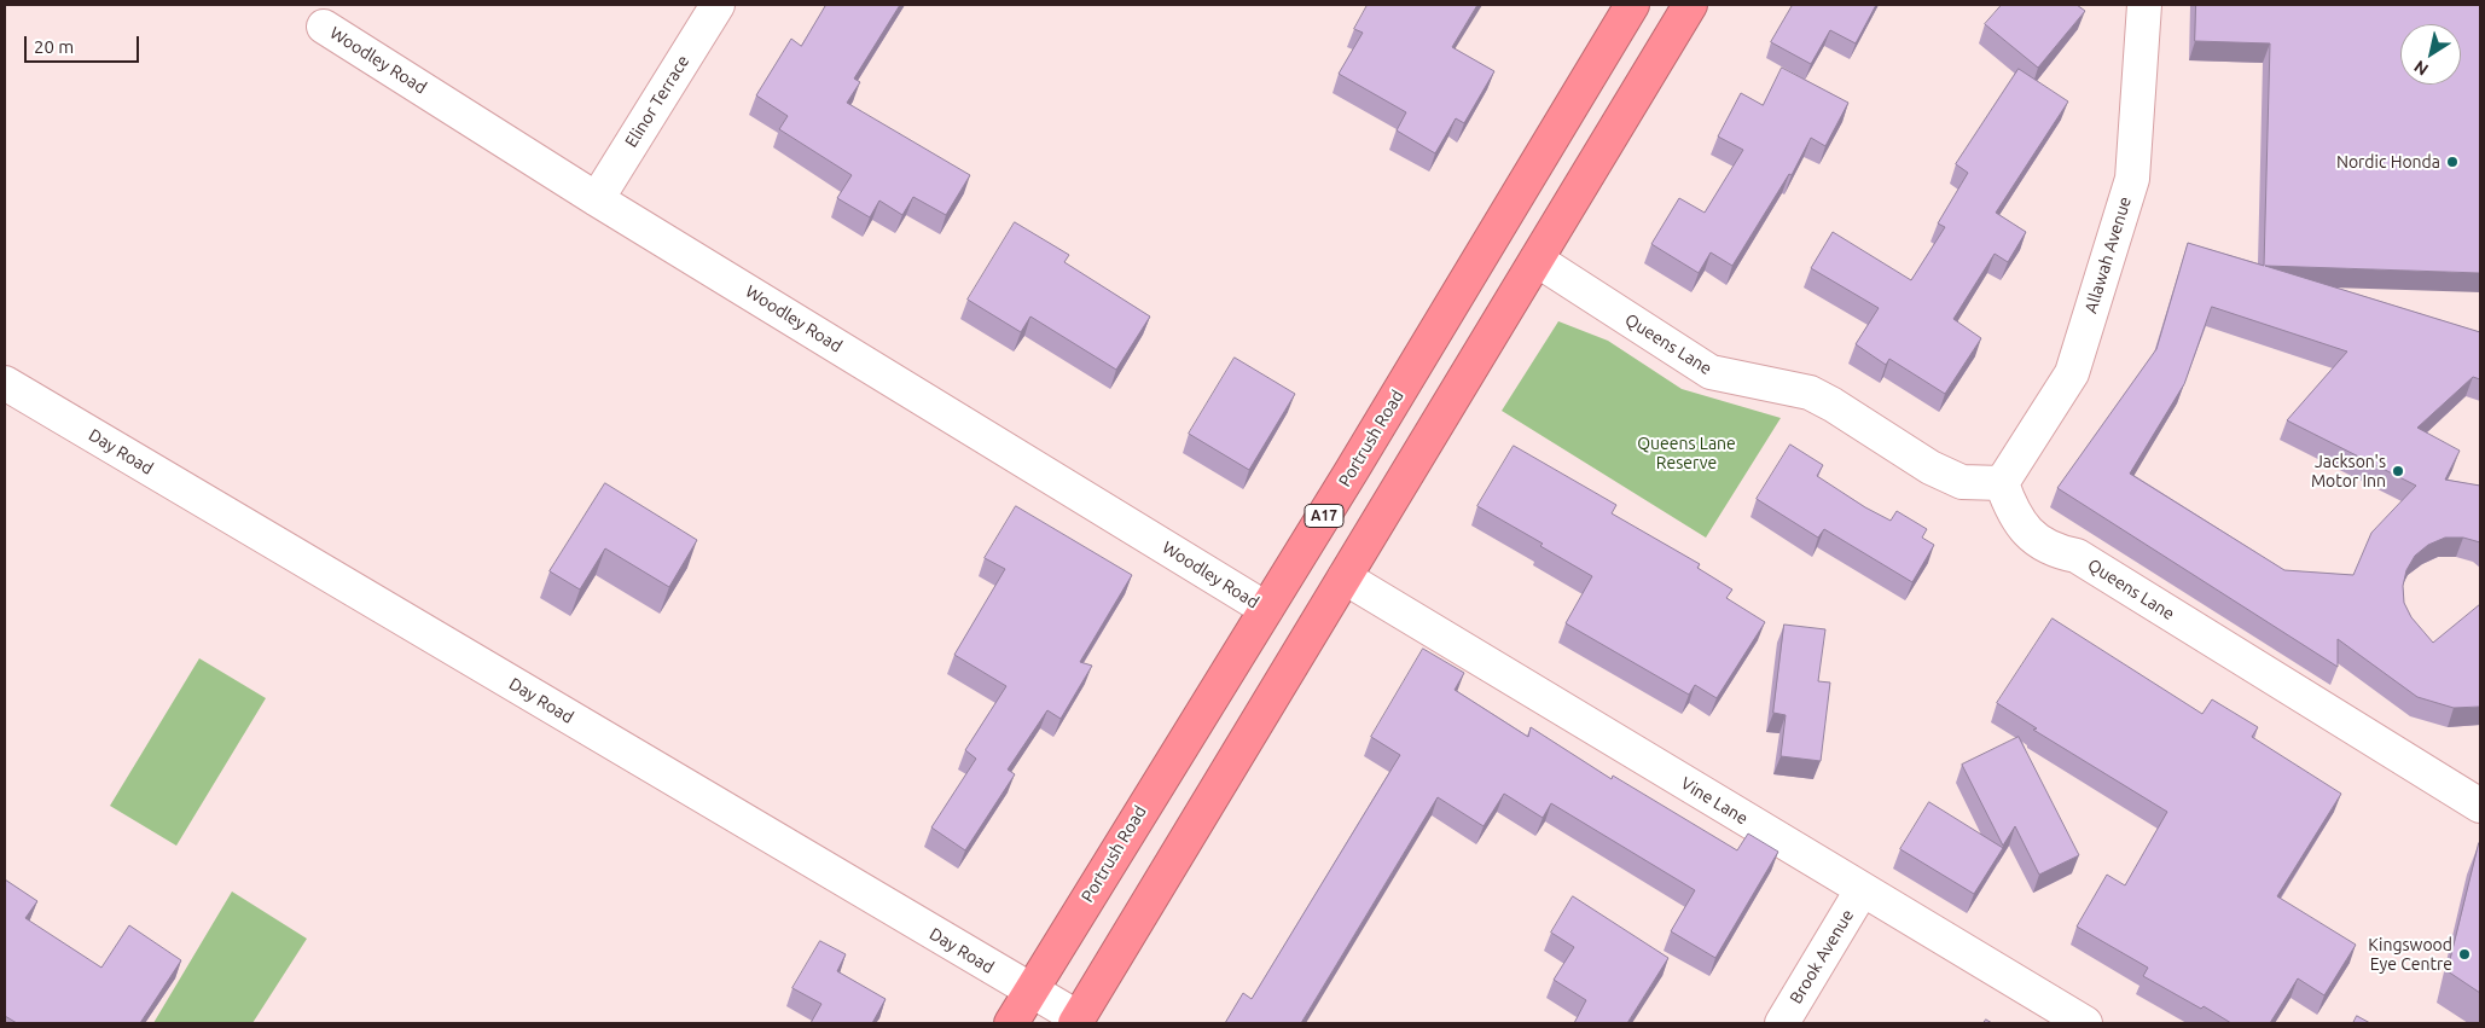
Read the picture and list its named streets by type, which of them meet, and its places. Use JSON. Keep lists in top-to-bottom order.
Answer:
{
  "streets": {
    "highway": ["Portrush Road", "A17"],
    "street": [
      "Woodley Road",
      "Elinor Terrace",
      "Allawah Avenue",
      "Queens Lane",
      "Day Road",
      "Vine Lane",
      "Brook Avenue"
    ]
  },
  "crossings": [
    ["Woodley Road", "Elinor Terrace"],
    ["Woodley Road", "Portrush Road"],
    ["Allawah Avenue", "Queens Lane"],
    ["Portrush Road", "Day Road"],
    ["Vine Lane", "Brook Avenue"]
  ],
  "parks": ["Queens Lane Reserve"],
  "places": ["Nordic Honda", "Jackson's Motor Inn", "Kingswood Eye Centre"],
  "scale_bar": "20 m",
  "north": "bottom left"
}
